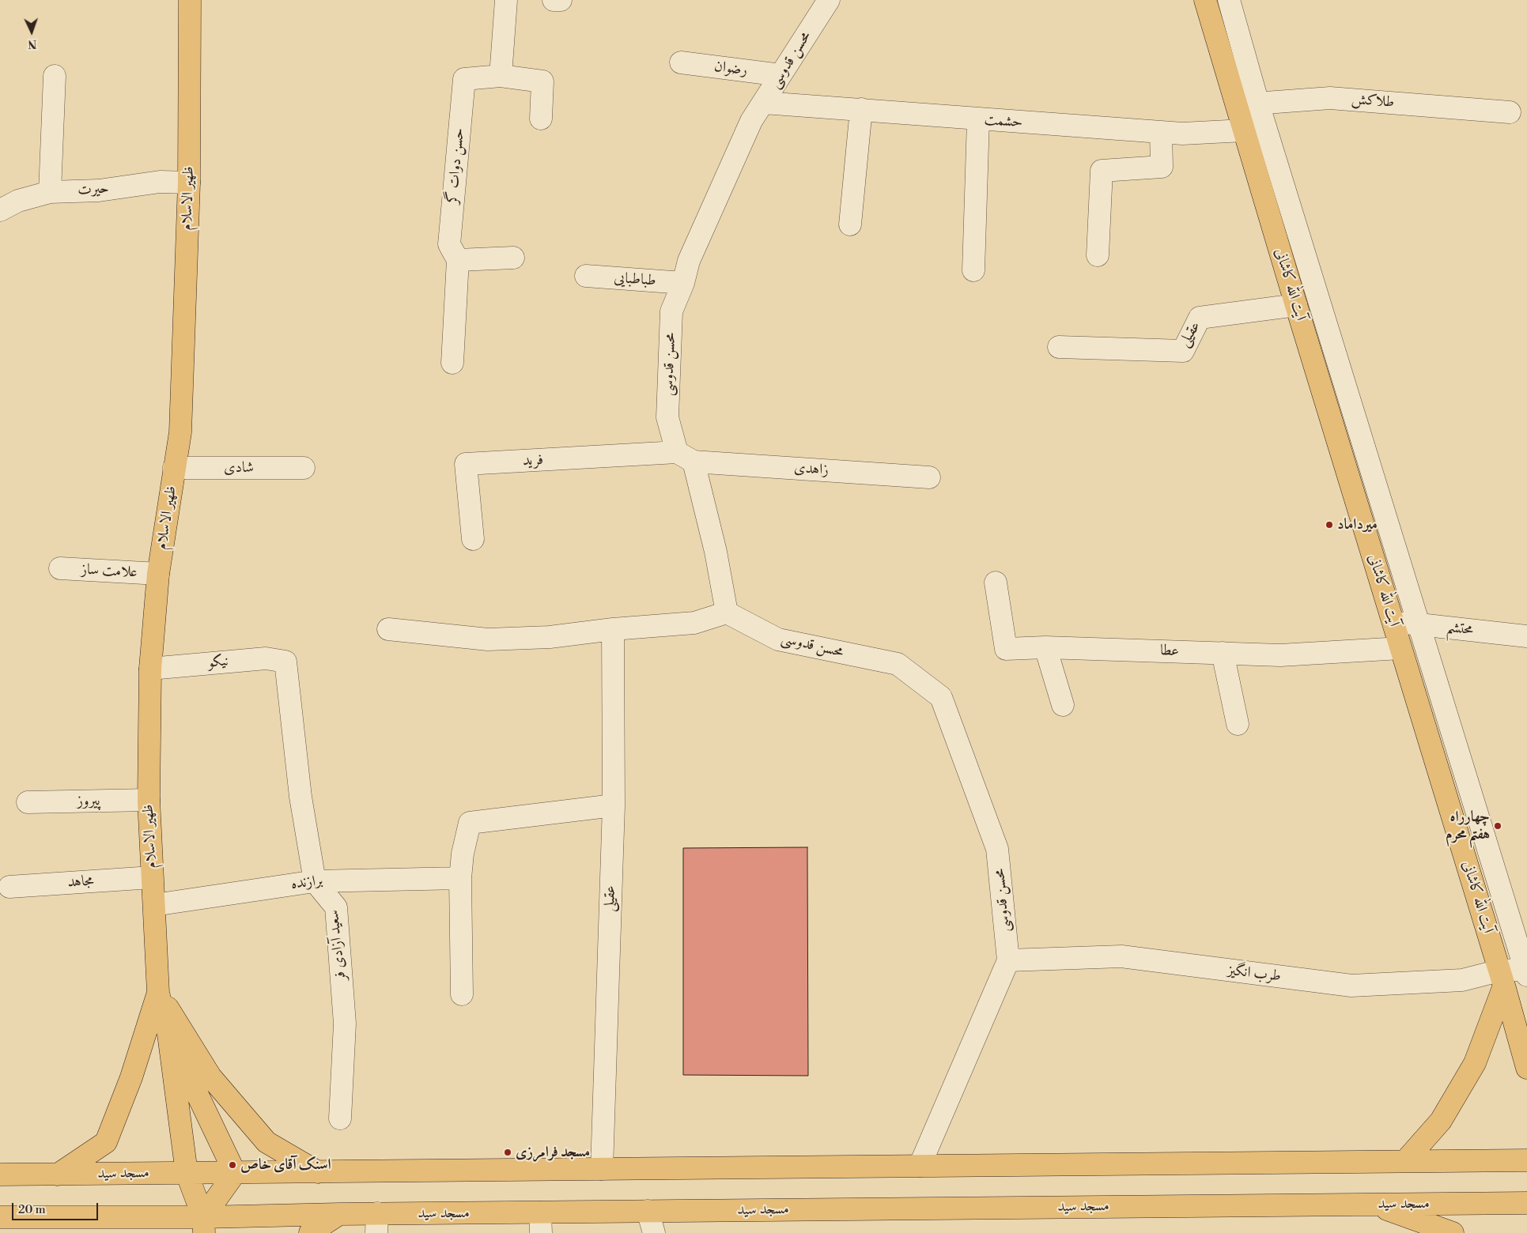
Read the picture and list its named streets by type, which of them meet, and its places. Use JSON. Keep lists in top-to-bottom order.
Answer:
{
  "streets": {
    "main road": ["ظهیر الاسلام", "آیت الله کاشانی", "مسجد سید"],
    "street": [
      "محسن قدوسی",
      "رضوان",
      "طلاکش",
      "حشمت",
      "حسن دوات گر",
      "حیرت",
      "طباطبایی",
      "عقیلی",
      "فرید",
      "شادی",
      "زاهدی",
      "علامت ساز",
      "محتشم",
      "عطا",
      "نیکو",
      "پیروز",
      "مجاهد",
      "برازنده",
      "سعید آزادی فر",
      "طرب انگیز"
    ]
  },
  "crossings": [
    ["محسن قدوسی", "رضوان"],
    ["محسن قدوسی", "حشمت"],
    ["محسن قدوسی", "طباطبایی"],
    ["محسن قدوسی", "فرید"],
    ["محسن قدوسی", "زاهدی"],
    ["محسن قدوسی", "طرب انگیز"],
    ["محسن قدوسی", "مسجد سید"],
    ["طلاکش", "آیت الله کاشانی"],
    ["حشمت", "آیت الله کاشانی"],
    ["حیرت", "ظهیر الاسلام"],
    ["ظهیر الاسلام", "شادی"],
    ["ظهیر الاسلام", "علامت ساز"],
    ["ظهیر الاسلام", "نیکو"],
    ["ظهیر الاسلام", "پیروز"],
    ["ظهیر الاسلام", "مجاهد"],
    ["ظهیر الاسلام", "برازنده"],
    ["ظهیر الاسلام", "مسجد سید"],
    ["آیت الله کاشانی", "عقیلی"],
    ["آیت الله کاشانی", "محتشم"],
    ["آیت الله کاشانی", "عطا"],
    ["آیت الله کاشانی", "طرب انگیز"],
    ["عقیلی", "مسجد سید"],
    ["فرید", "زاهدی"],
    ["نیکو", "سعید آزادی فر"],
    ["برازنده", "سعید آزادی فر"]
  ],
  "places": [
    "میرداماد",
    "چهارراه هفتم محرم",
    "مسجد فرامرزی",
    "اسنک آقای خاص"
  ],
  "scale_bar": "20 m",
  "north": "bottom"
}
